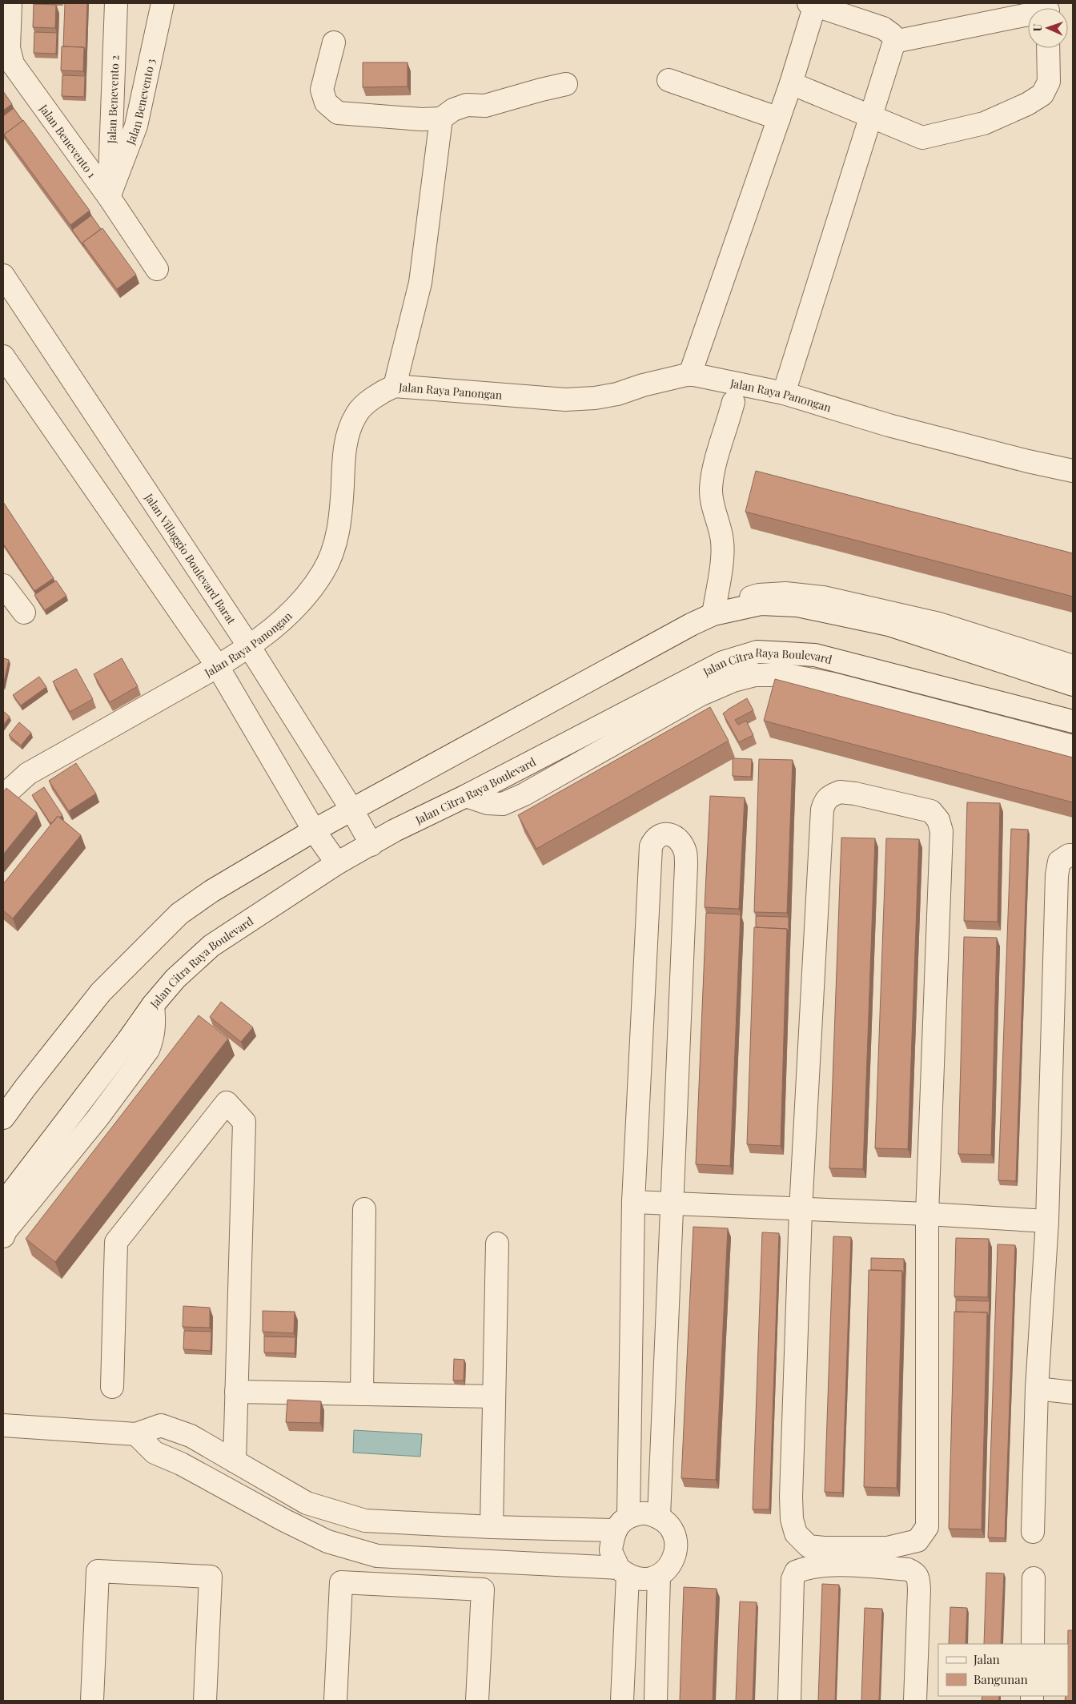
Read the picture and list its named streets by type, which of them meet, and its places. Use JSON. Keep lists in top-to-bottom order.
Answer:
{
  "streets": {
    "street": [
      "Jalan Benevento 2",
      "Jalan Benevento 3",
      "Jalan Benevento 1",
      "Jalan Raya Panongan",
      "Jalan Villaggio Boulevard Barat",
      "Jalan Citra Raya Boulevard"
    ]
  },
  "crossings": [
    ["Jalan Benevento 2", "Jalan Benevento 3"],
    ["Jalan Benevento 2", "Jalan Benevento 1"],
    ["Jalan Benevento 3", "Jalan Benevento 1"],
    ["Jalan Raya Panongan", "Jalan Villaggio Boulevard Barat"],
    ["Jalan Villaggio Boulevard Barat", "Jalan Citra Raya Boulevard"]
  ],
  "legend": ["Jalan", "Bangunan"],
  "north": "left"
}
